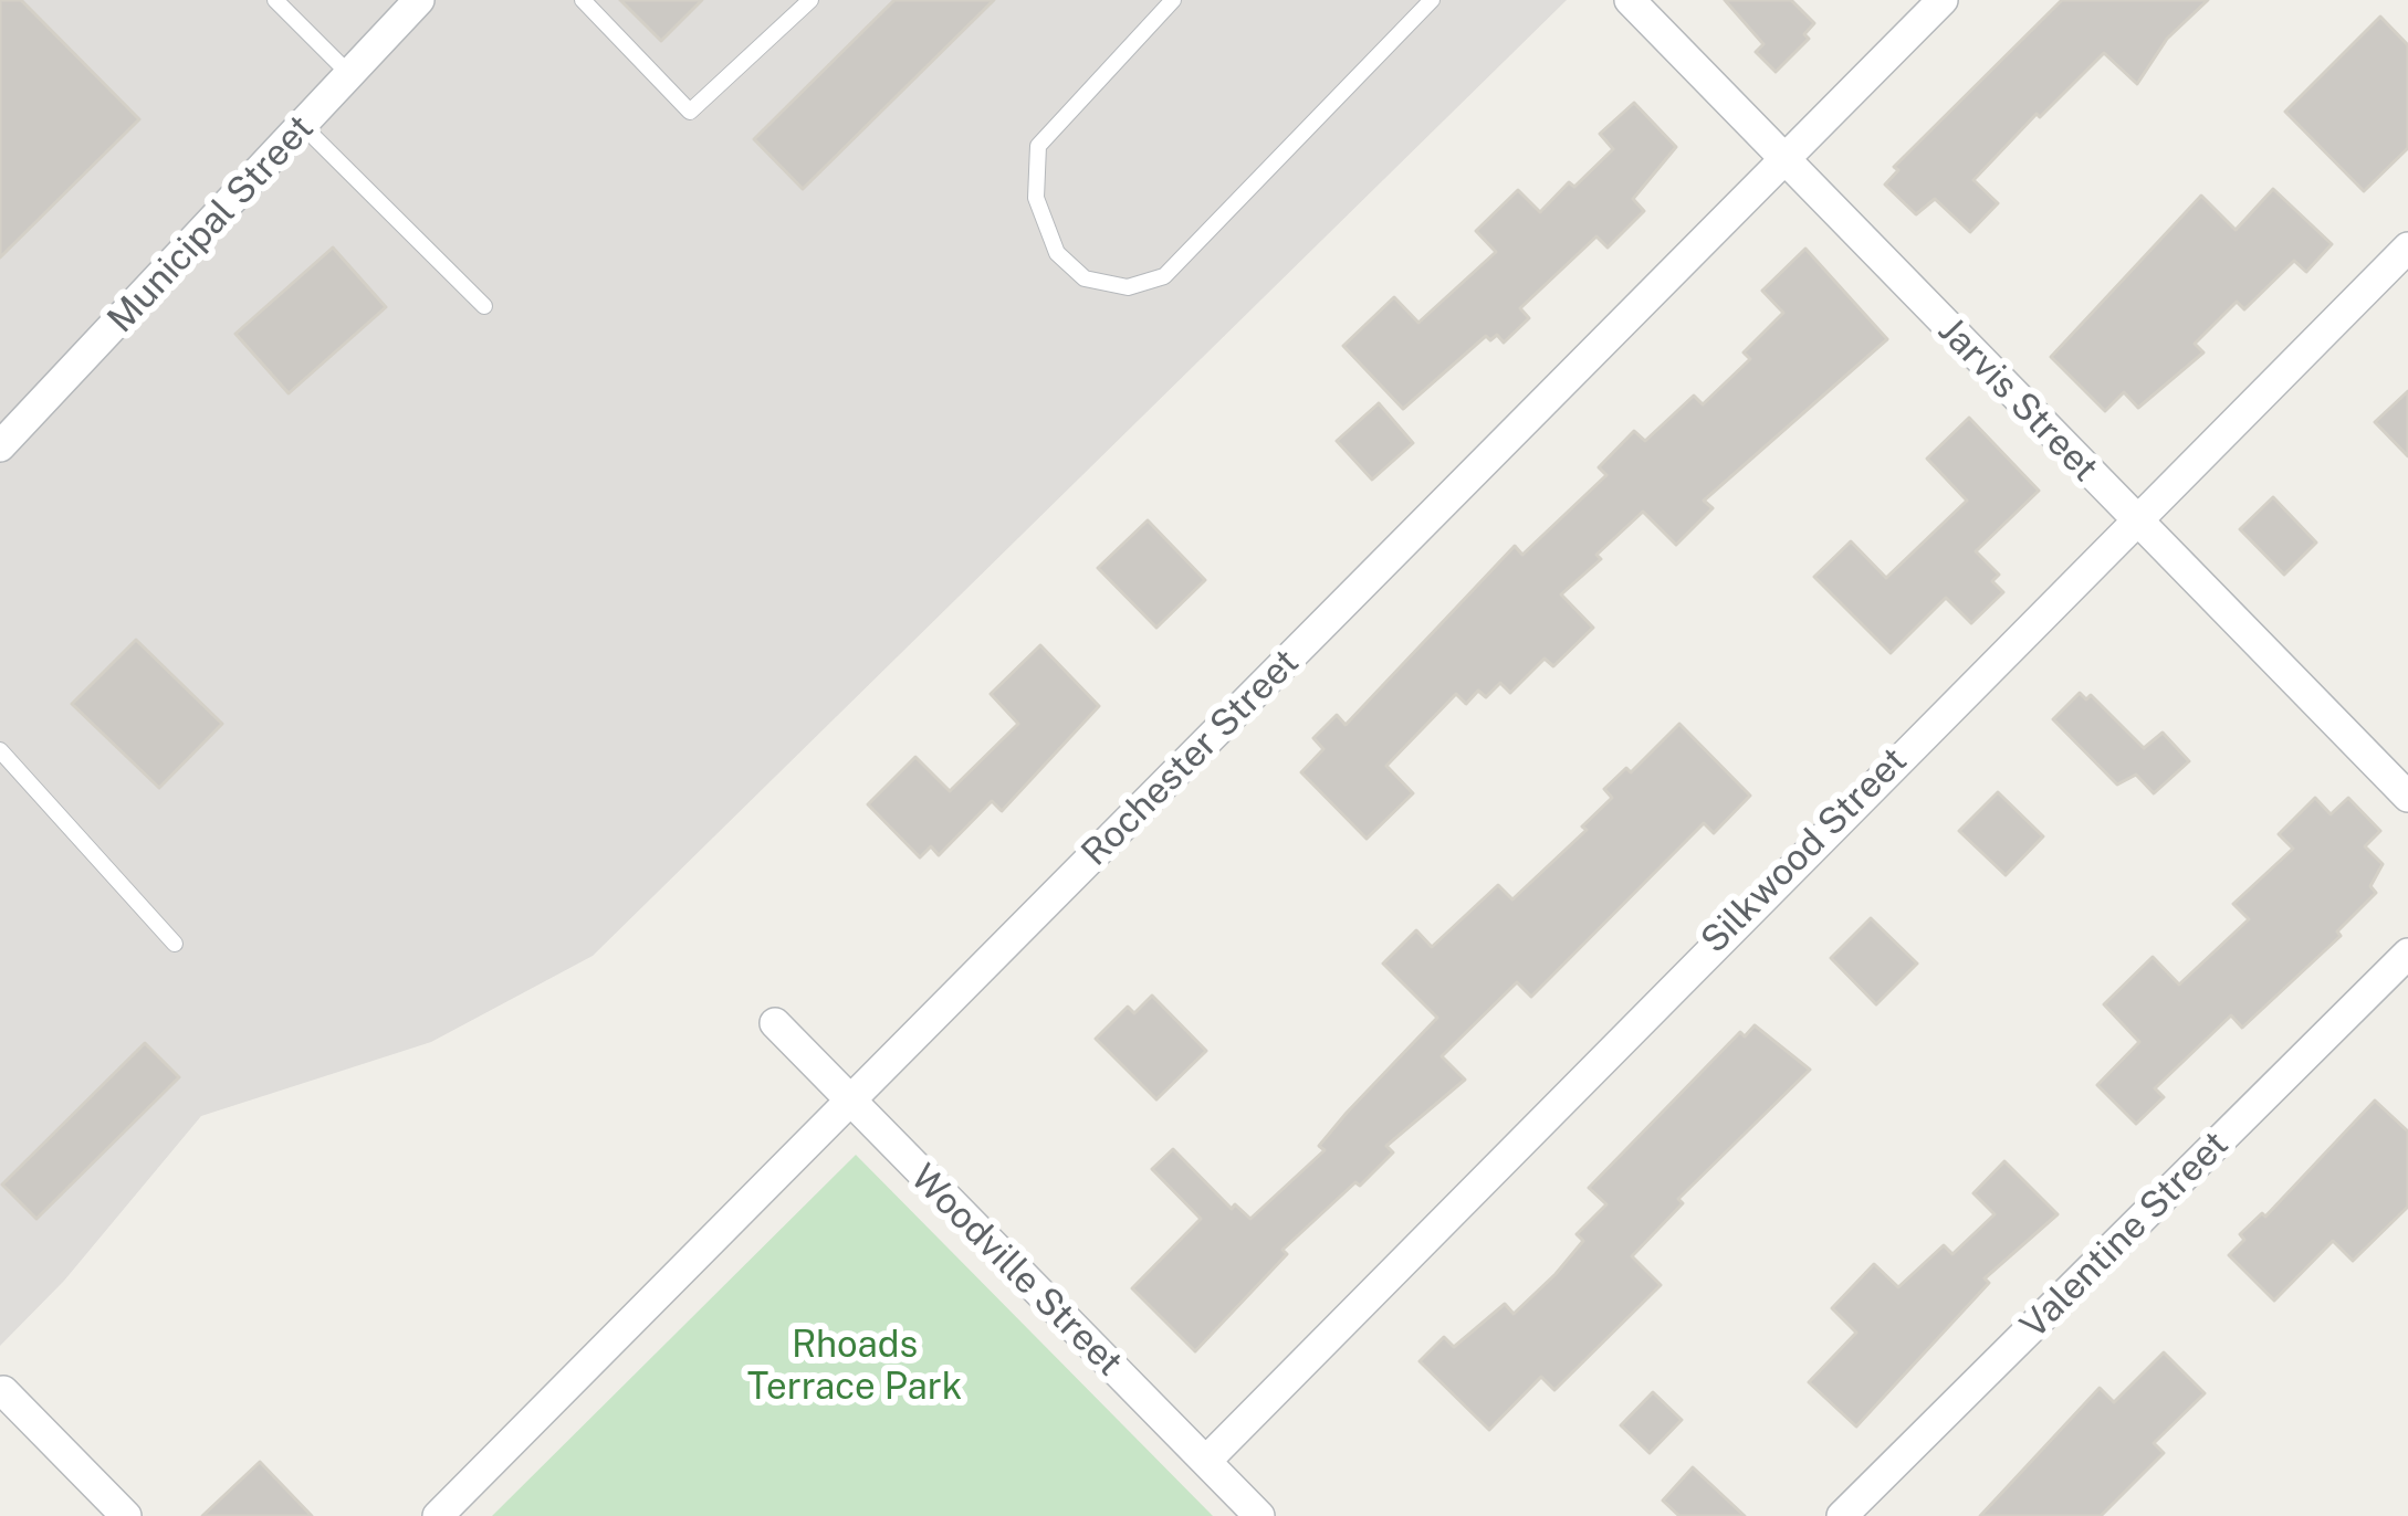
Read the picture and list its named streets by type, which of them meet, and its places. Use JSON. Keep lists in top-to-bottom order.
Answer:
{
  "streets": {
    "street": [
      "Municipal Street",
      "Jarvis Street",
      "Rochester Street",
      "Silkwood Street",
      "Valentine Street",
      "Woodville Street"
    ]
  },
  "crossings": [
    ["Jarvis Street", "Rochester Street"],
    ["Jarvis Street", "Silkwood Street"],
    ["Rochester Street", "Woodville Street"],
    ["Silkwood Street", "Woodville Street"]
  ],
  "parks": ["Rhoads Terrace Park"]
}
